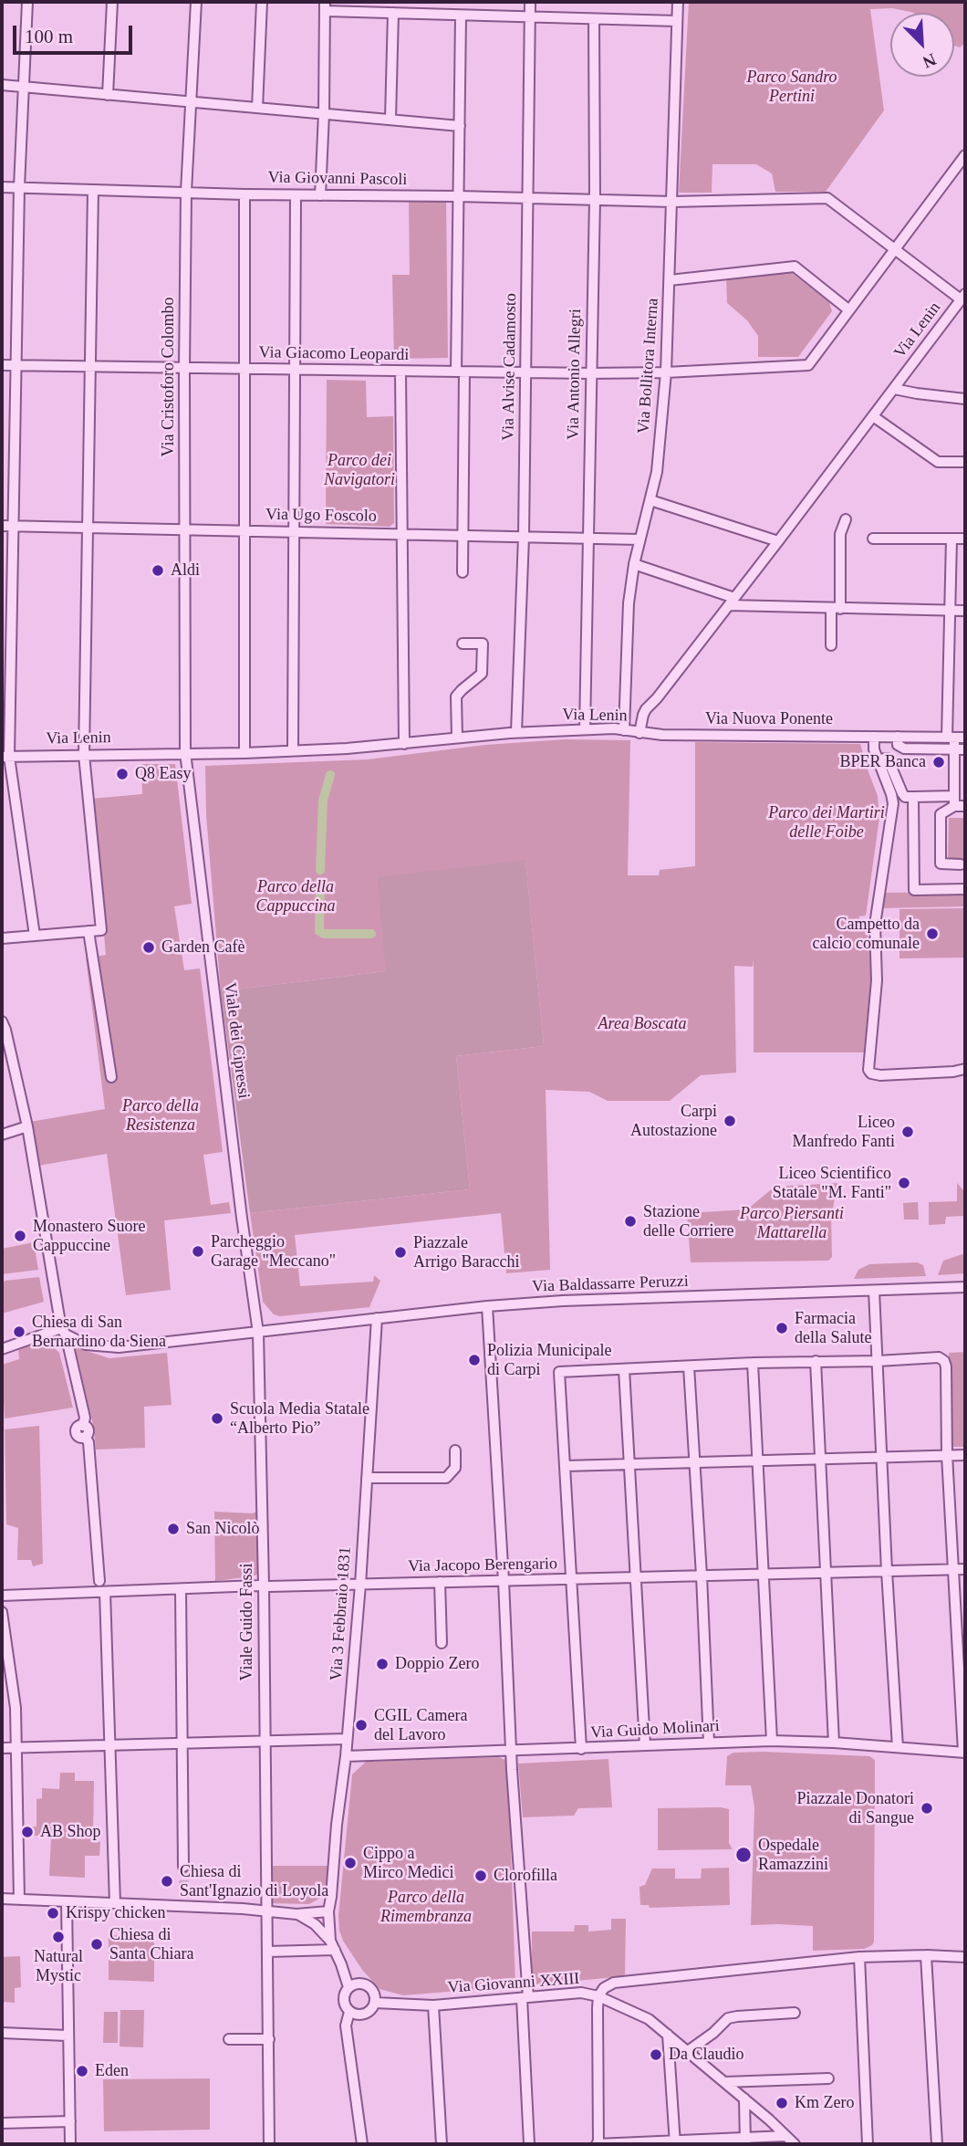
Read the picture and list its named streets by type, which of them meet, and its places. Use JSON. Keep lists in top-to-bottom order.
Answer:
{
  "streets": {
    "street": [
      "Via Giovanni Pascoli",
      "Via Lenin",
      "Via Giacomo Leopardi",
      "Via Bollitora Interna",
      "Via Alvise Cadamosto",
      "Via Antonio Allegri",
      "Via Cristoforo Colombo",
      "Via Ugo Foscolo",
      "Via Nuova Ponente",
      "Viale dei Cipressi",
      "Via Baldassarre Peruzzi",
      "Via Jacopo Berengario",
      "Via 3 Febbraio 1831",
      "Viale Guido Fassi",
      "Via Guido Molinari",
      "Via Giovanni XXIII"
    ]
  },
  "crossings": [
    ["Via Giovanni Pascoli", "Via Lenin"],
    ["Via Giovanni Pascoli", "Via Bollitora Interna"],
    ["Via Giovanni Pascoli", "Via Alvise Cadamosto"],
    ["Via Giovanni Pascoli", "Via Antonio Allegri"],
    ["Via Giovanni Pascoli", "Via Cristoforo Colombo"],
    ["Via Lenin", "Via Bollitora Interna"],
    ["Via Lenin", "Via Alvise Cadamosto"],
    ["Via Lenin", "Via Antonio Allegri"],
    ["Via Lenin", "Via Cristoforo Colombo"],
    ["Via Lenin", "Via Nuova Ponente"],
    ["Via Lenin", "Viale dei Cipressi"],
    ["Via Giacomo Leopardi", "Via Bollitora Interna"],
    ["Via Giacomo Leopardi", "Via Alvise Cadamosto"],
    ["Via Giacomo Leopardi", "Via Antonio Allegri"],
    ["Via Giacomo Leopardi", "Via Cristoforo Colombo"],
    ["Via Bollitora Interna", "Via Ugo Foscolo"],
    ["Via Alvise Cadamosto", "Via Ugo Foscolo"],
    ["Via Antonio Allegri", "Via Ugo Foscolo"],
    ["Via Cristoforo Colombo", "Via Ugo Foscolo"],
    ["Via Cristoforo Colombo", "Viale dei Cipressi"],
    ["Viale dei Cipressi", "Via Baldassarre Peruzzi"],
    ["Viale dei Cipressi", "Viale Guido Fassi"],
    ["Via Baldassarre Peruzzi", "Via 3 Febbraio 1831"],
    ["Via Baldassarre Peruzzi", "Viale Guido Fassi"],
    ["Via Jacopo Berengario", "Via 3 Febbraio 1831"],
    ["Via Jacopo Berengario", "Viale Guido Fassi"],
    ["Via 3 Febbraio 1831", "Via Guido Molinari"]
  ],
  "parks": [
    "Parco Sandro Pertini",
    "Parco dei Navigatori",
    "Parco dei Martiri delle Foibe",
    "Parco della Cappuccina",
    "Area Boscata",
    "Parco della Resistenza",
    "Parco Piersanti Mattarella",
    "Parco della Rimembranza"
  ],
  "places": [
    "Aldi",
    "BPER Banca",
    "Q8 Easy",
    "Campetto da calcio comunale",
    "Garden Cafè",
    "Carpi Autostazione",
    "Liceo Manfredo Fanti",
    "Liceo Scientifico Statale \"M. Fanti\"",
    "Stazione delle Corriere",
    "Monastero Suore Cappuccine",
    "Parcheggio Garage \"Meccano\"",
    "Piazzale Arrigo Baracchi",
    "Farmacia della Salute",
    "Chiesa di San Bernardino da Siena",
    "Polizia Municipale di Carpi",
    "Scuola Media Statale “Alberto Pio”",
    "San Nicolò",
    "Doppio Zero",
    "CGIL Camera del Lavoro",
    "Piazzale Donatori di Sangue",
    "AB Shop",
    "Ospedale Ramazzini",
    "Cippo a Mirco Medici",
    "Clorofilla",
    "Chiesa di Sant'Ignazio di Loyola",
    "Krispy chicken",
    "Natural Mystic",
    "Chiesa di Santa Chiara",
    "Da Claudio",
    "Eden",
    "Km Zero"
  ],
  "scale_bar": "100 m",
  "north": "bottom right"
}
